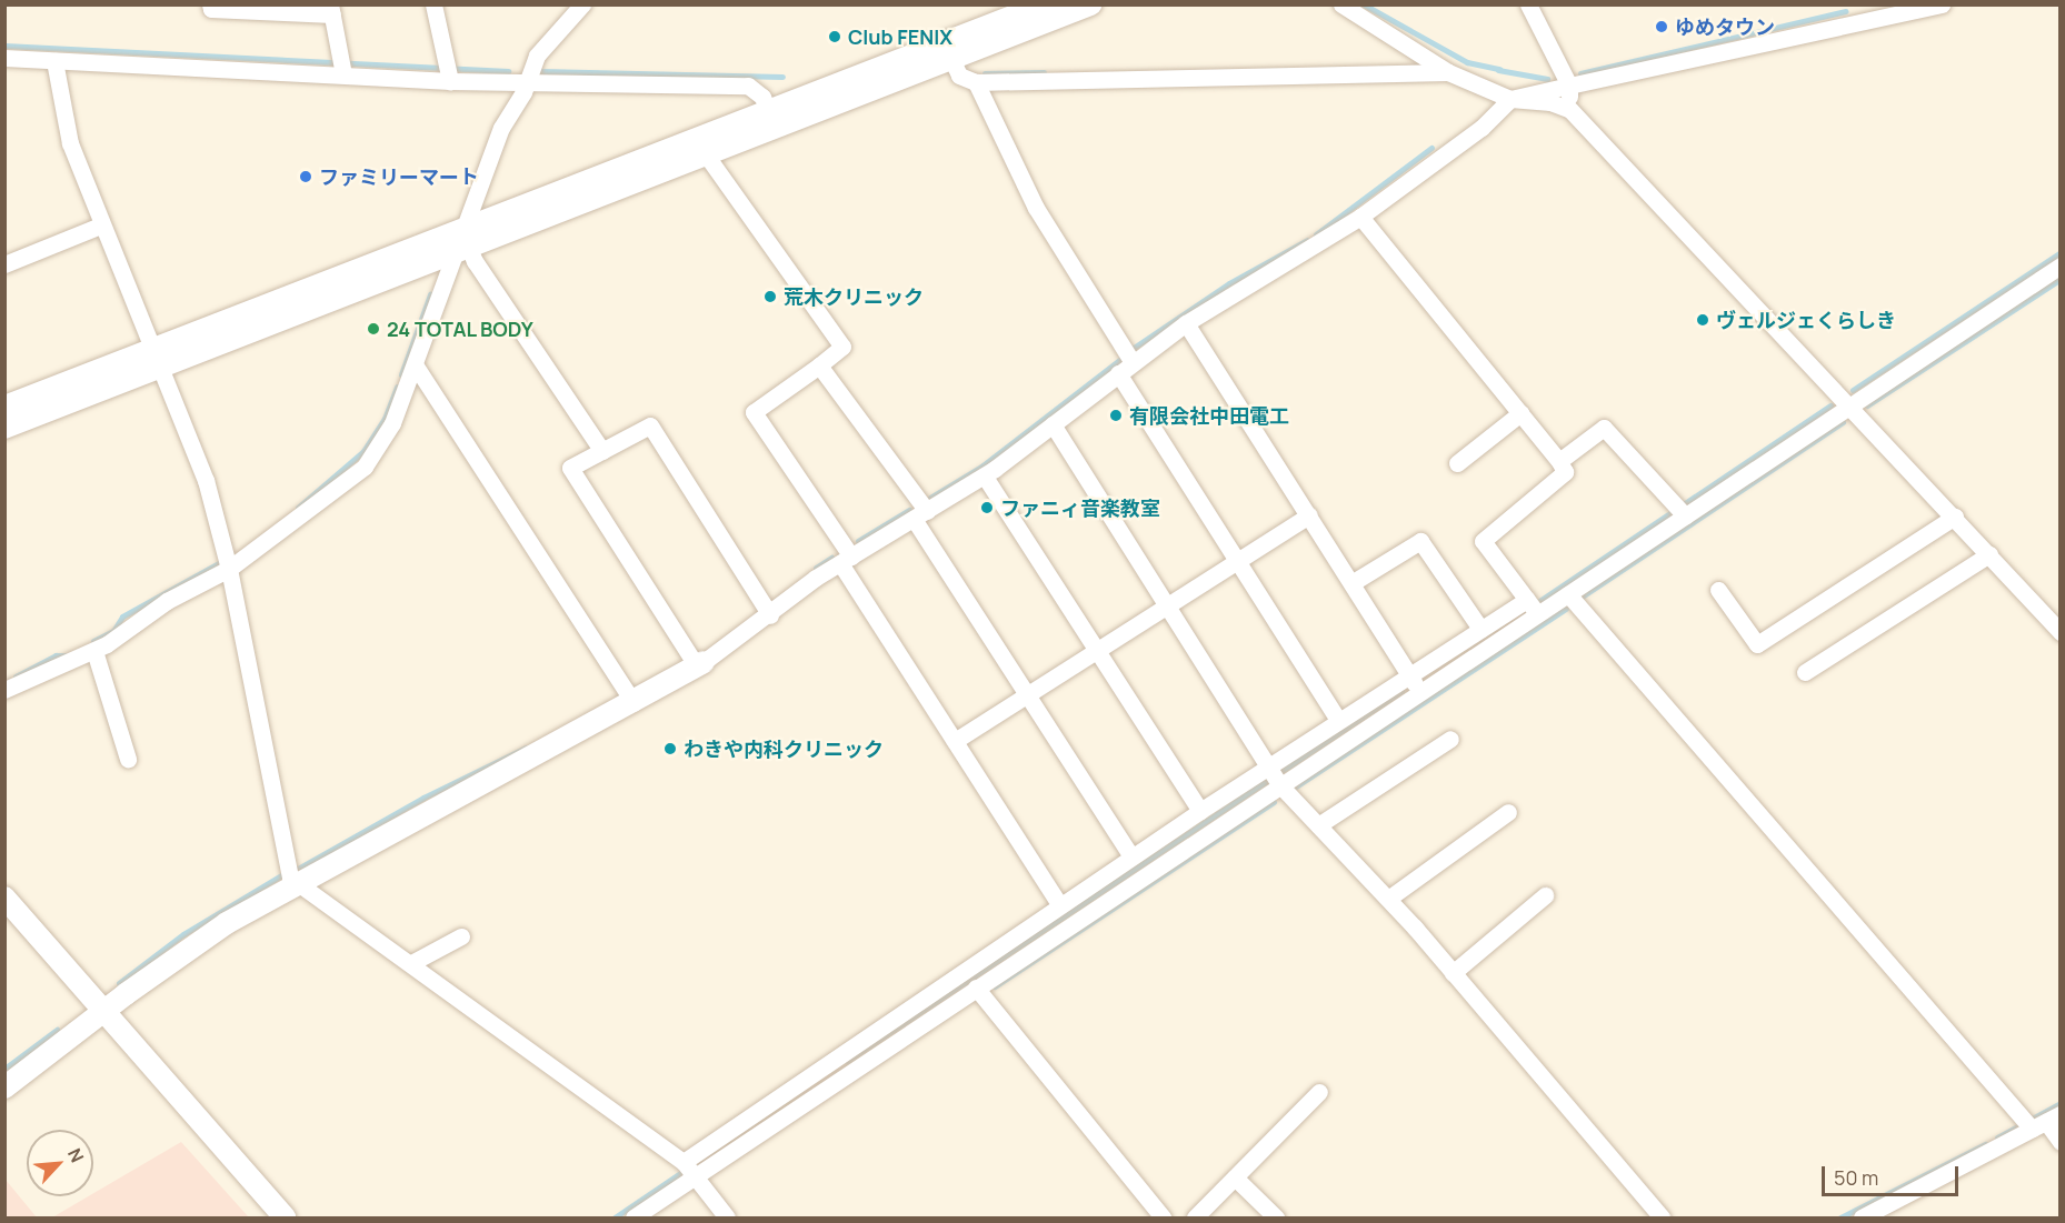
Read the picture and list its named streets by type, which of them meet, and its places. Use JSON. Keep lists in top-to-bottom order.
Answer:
{
  "places": [
    "ゆめタウン",
    "Club FENIX",
    "ファミリーマート",
    "荒木クリニック",
    "ヴェルジェくらしき",
    "24 TOTAL BODY",
    "有限会社中田電工",
    "ファニィ音楽教室",
    "わきや内科クリニック"
  ],
  "scale_bar": "50 m",
  "north": "top right"
}
